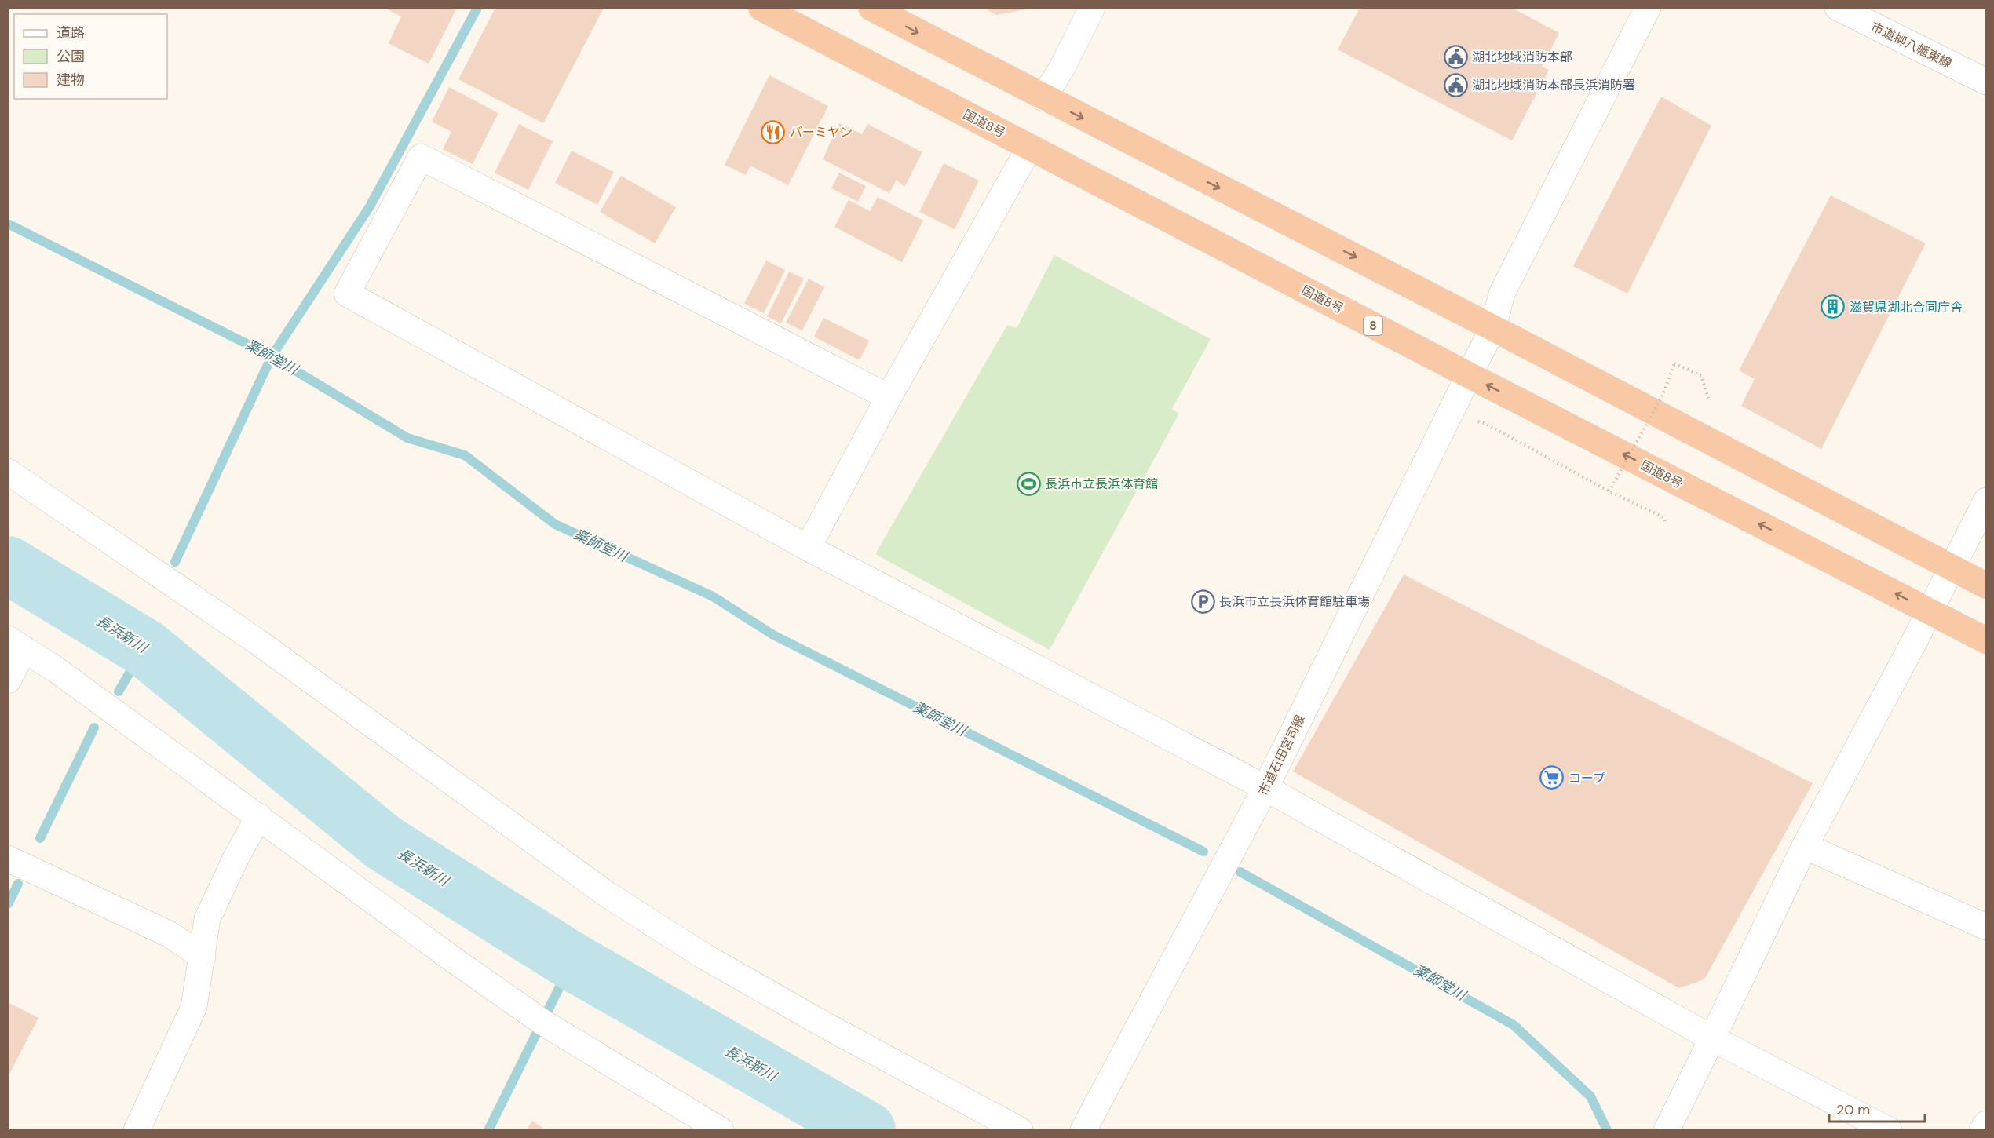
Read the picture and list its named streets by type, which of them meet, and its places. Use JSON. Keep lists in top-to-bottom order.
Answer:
{
  "streets": {
    "highway": ["国道8号", "8"],
    "street": ["市道柳八幡東線", "市道石田宮司線"]
  },
  "crossings": [
    ["国道8号", "市道石田宮司線"]
  ],
  "water": ["薬師堂川", "長浜新川"],
  "places": {
    "public building": ["湖北地域消防本部", "湖北地域消防本部長浜消防署"],
    "restaurant": ["バーミヤン"],
    "building": ["滋賀県湖北合同庁舎"],
    "sports": ["長浜市立長浜体育館"],
    "parking": ["長浜市立長浜体育館駐車場"],
    "supermarket": ["コープ"]
  },
  "legend": ["道路", "公園", "建物"],
  "scale_bar": "20 m"
}
